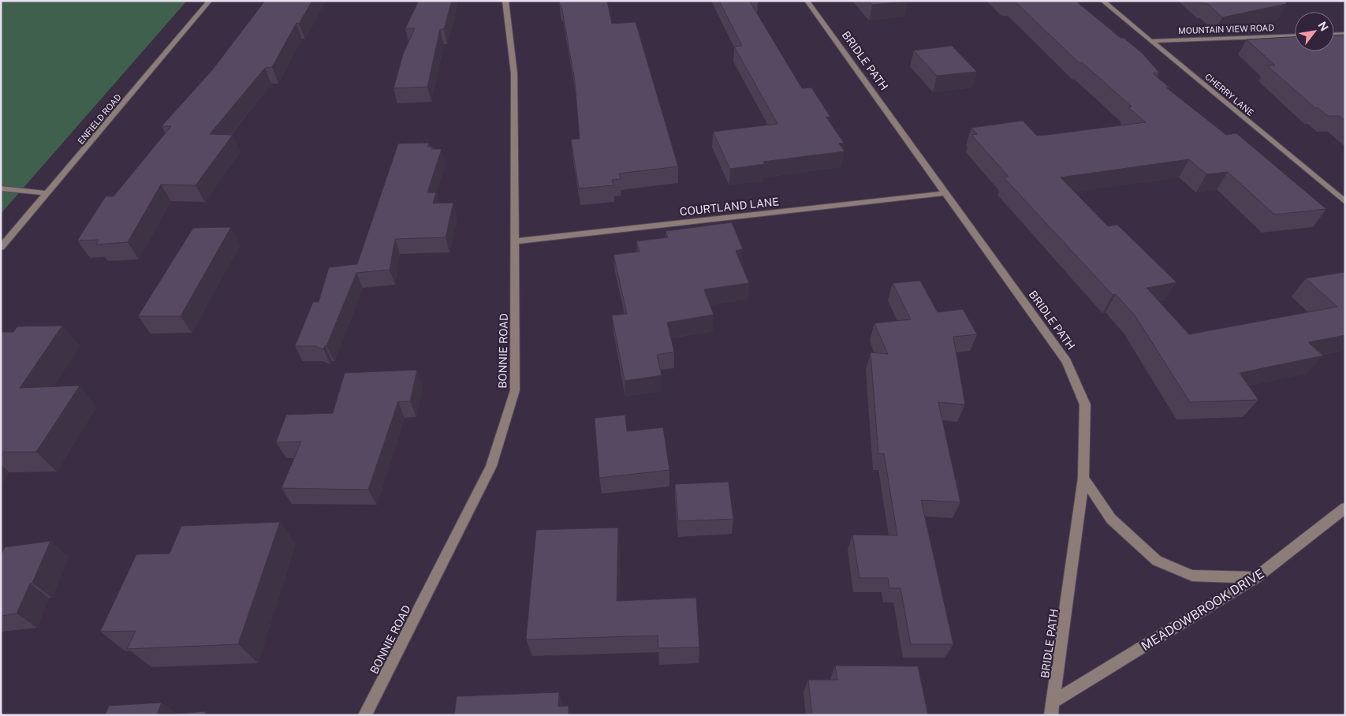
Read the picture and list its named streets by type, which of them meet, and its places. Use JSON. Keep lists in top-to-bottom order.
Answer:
{
  "streets": {
    "street": [
      "MOUNTAIN VIEW ROAD",
      "BRIDLE PATH",
      "CHERRY LANE",
      "ENFIELD ROAD",
      "COURTLAND LANE",
      "BONNIE ROAD",
      "MEADOWBROOK DRIVE"
    ]
  },
  "crossings": [
    ["MOUNTAIN VIEW ROAD", "CHERRY LANE"],
    ["BRIDLE PATH", "COURTLAND LANE"],
    ["BRIDLE PATH", "MEADOWBROOK DRIVE"],
    ["COURTLAND LANE", "BONNIE ROAD"]
  ],
  "north": "top right"
}
